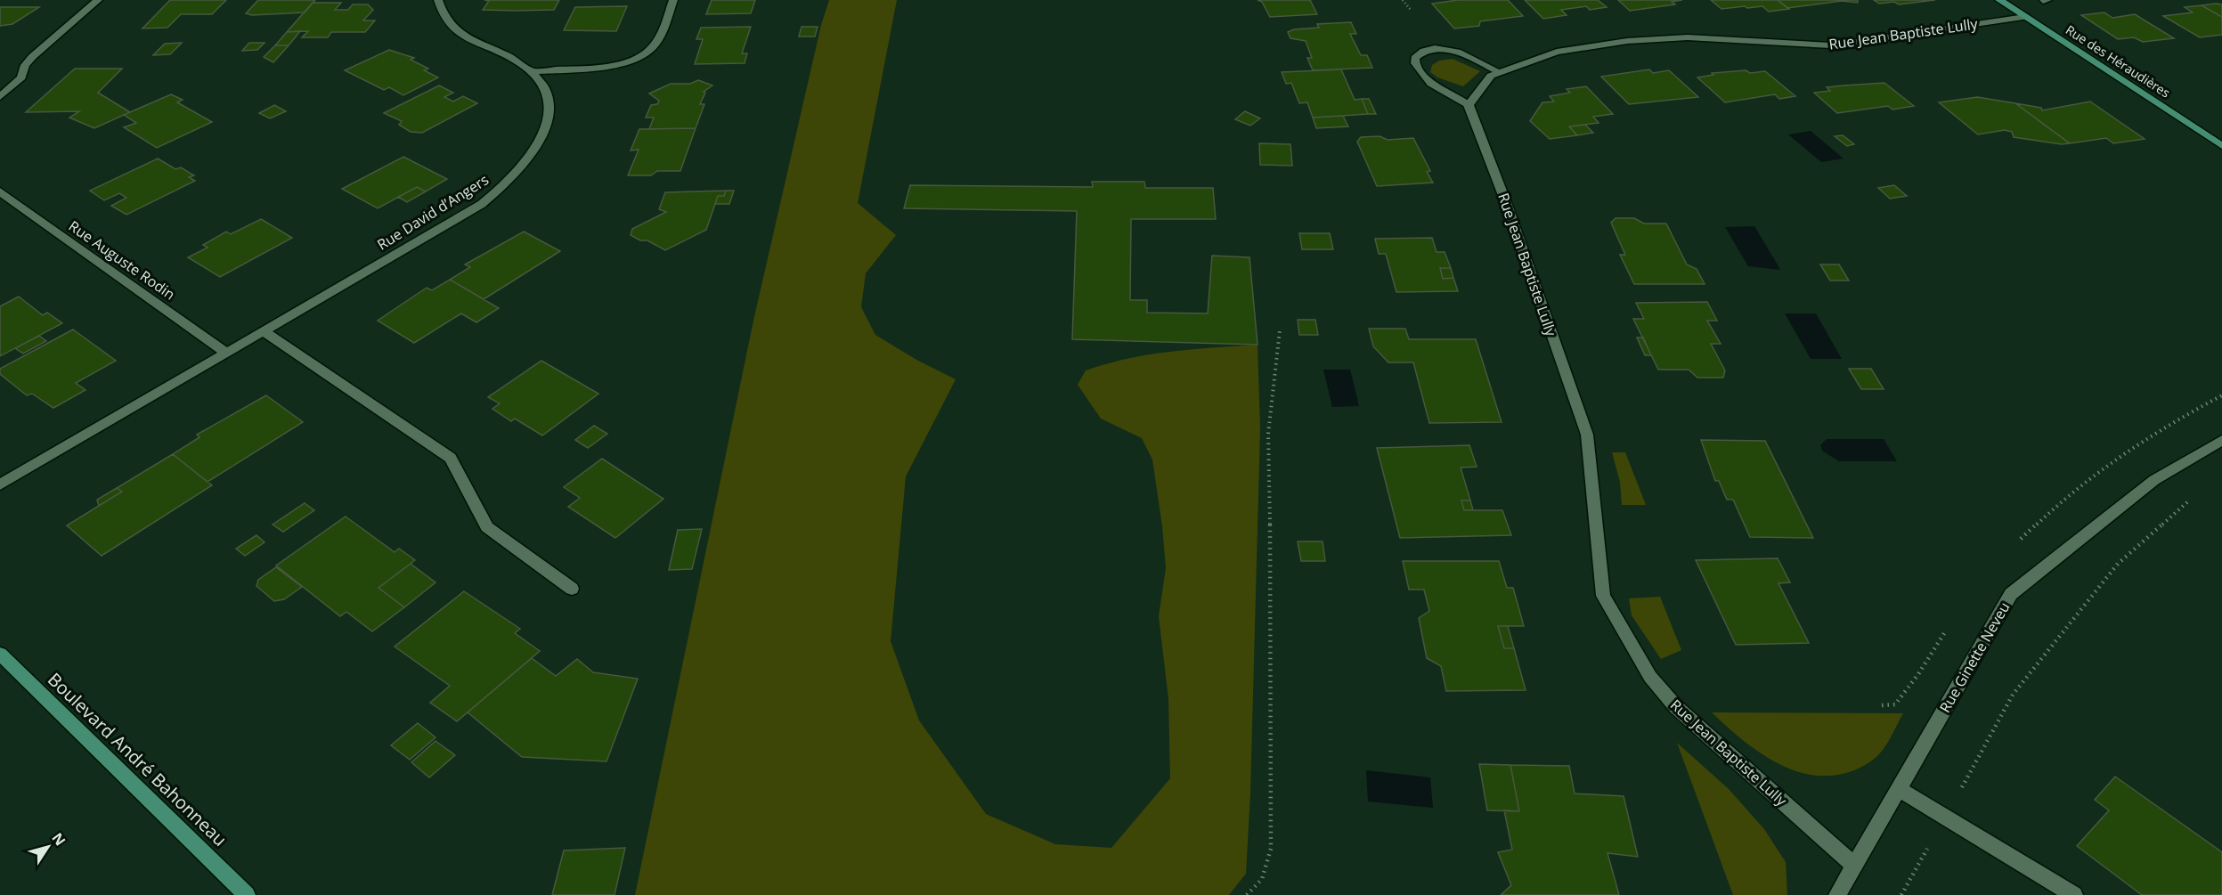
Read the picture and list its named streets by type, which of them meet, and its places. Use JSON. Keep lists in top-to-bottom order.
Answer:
{
  "streets": {
    "street": [
      "Rue Jean Baptiste Lully",
      "Rue des Héraudières",
      "Rue David d’Angers",
      "Rue Auguste Rodin",
      "Rue Ginette Neveu",
      "Boulevard André Bahonneau"
    ]
  },
  "crossings": [
    ["Rue Jean Baptiste Lully", "Rue des Héraudières"],
    ["Rue Jean Baptiste Lully", "Rue Ginette Neveu"],
    ["Rue David d’Angers", "Rue Auguste Rodin"]
  ],
  "north": "top right"
}
